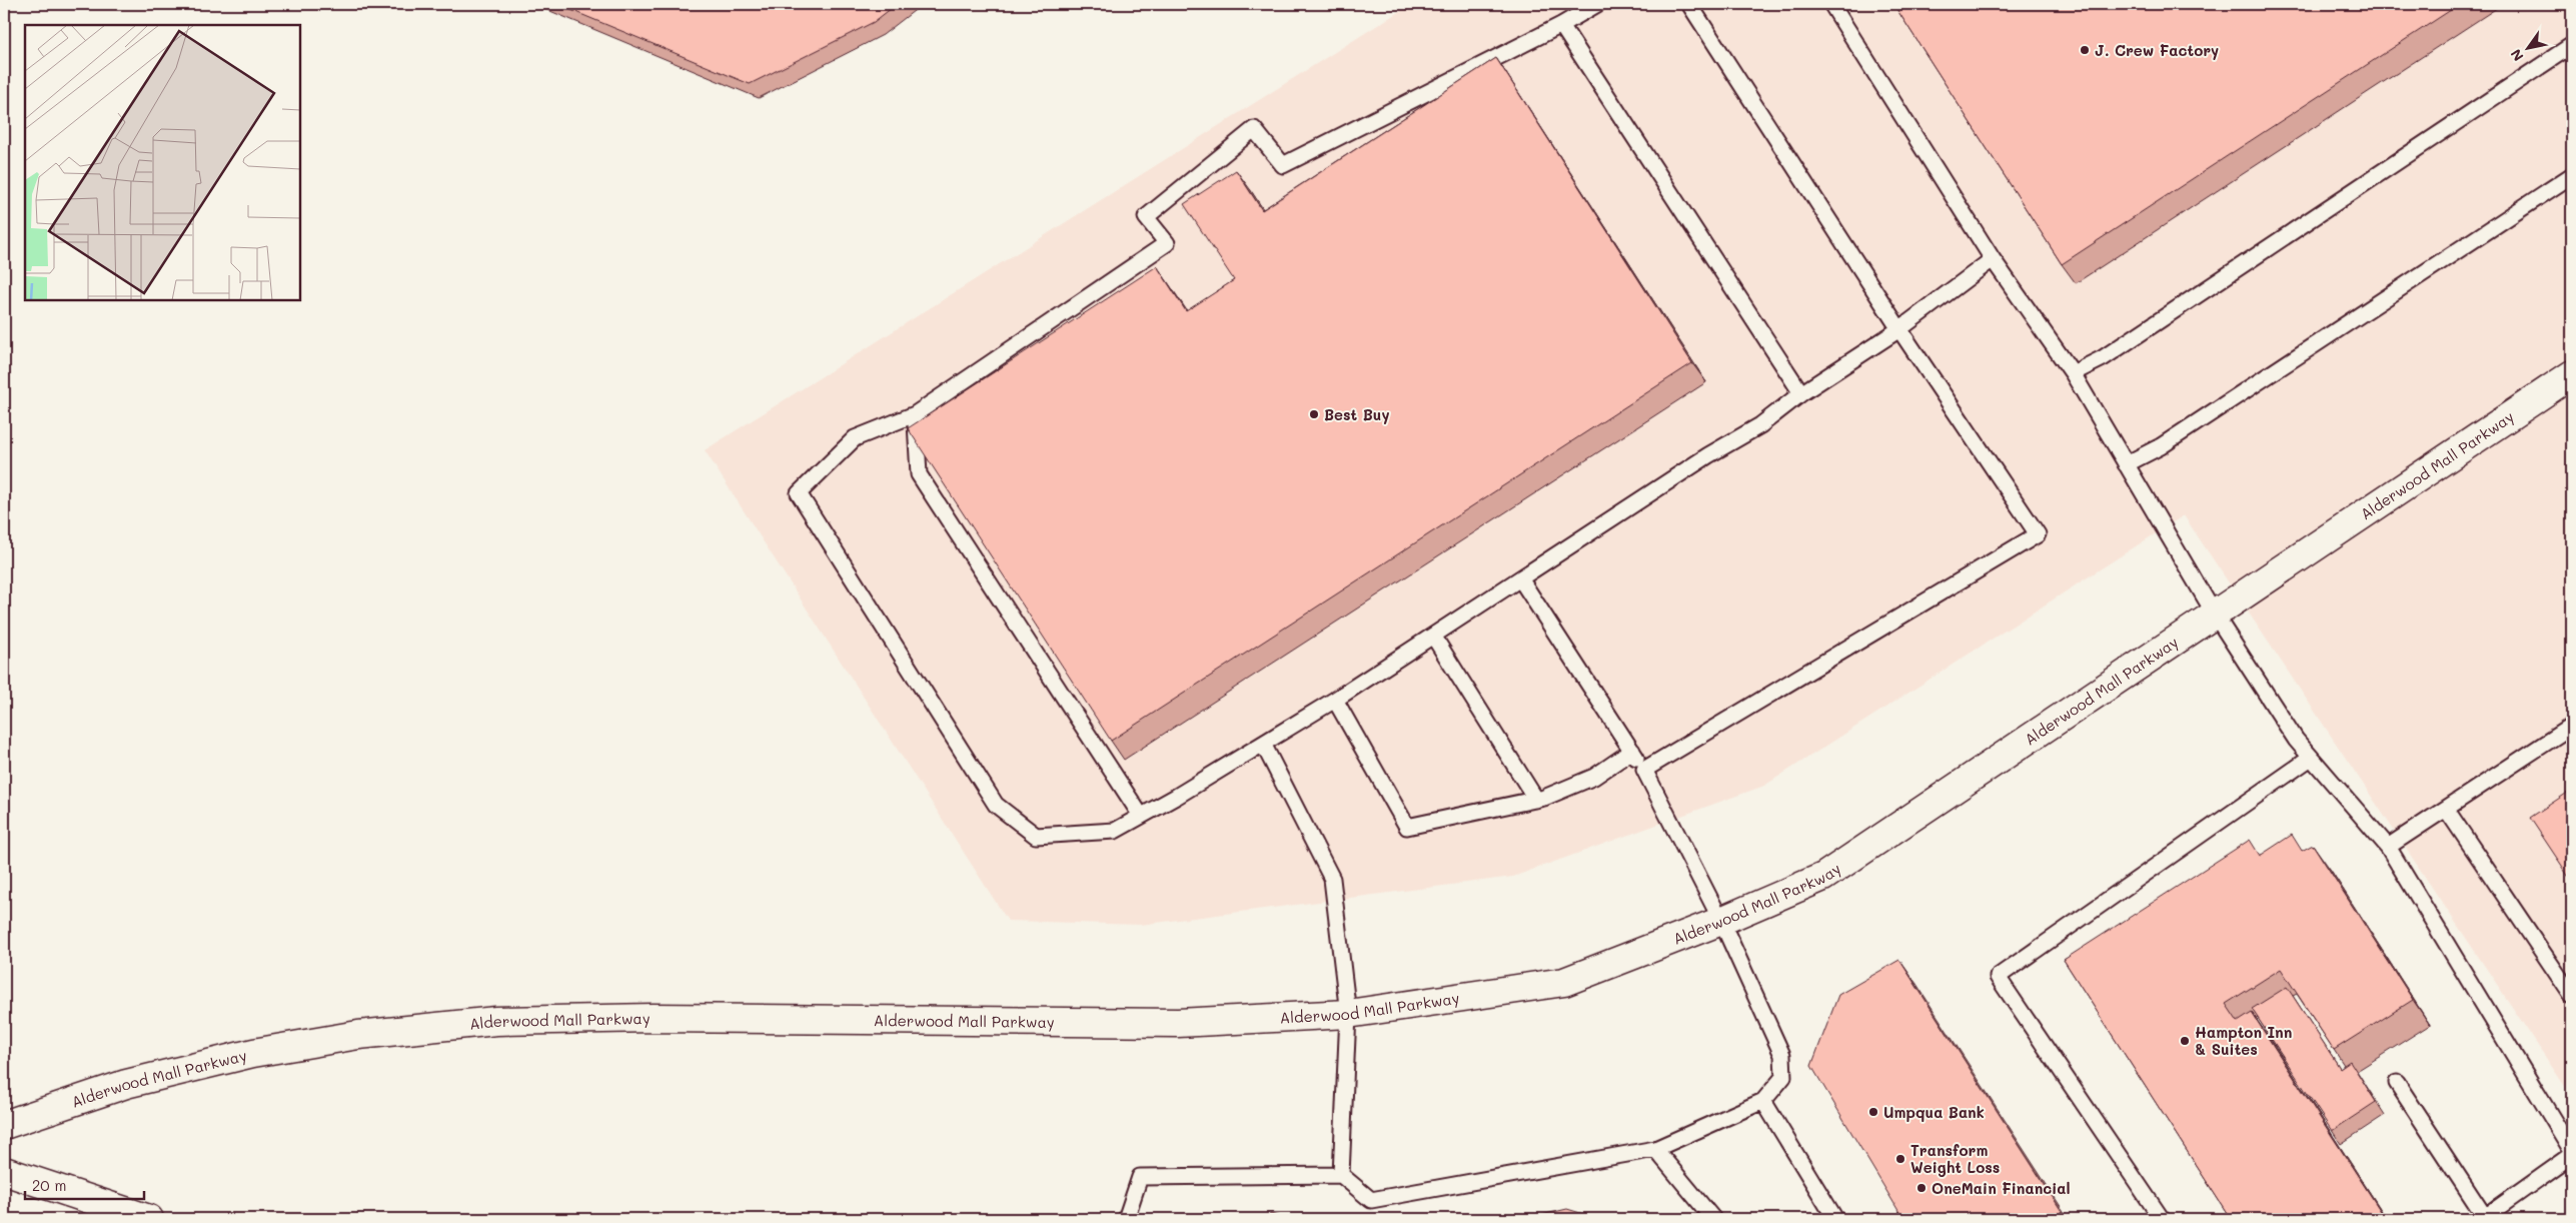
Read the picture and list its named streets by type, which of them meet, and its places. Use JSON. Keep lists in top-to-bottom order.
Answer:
{
  "streets": {
    "main road": ["Alderwood Mall Parkway"]
  },
  "places": [
    "J. Crew Factory",
    "Best Buy",
    "Hampton Inn & Suites",
    "Umpqua Bank",
    "Transform Weight Loss",
    "OneMain Financial"
  ],
  "scale_bar": "20 m",
  "north": "bottom left"
}
